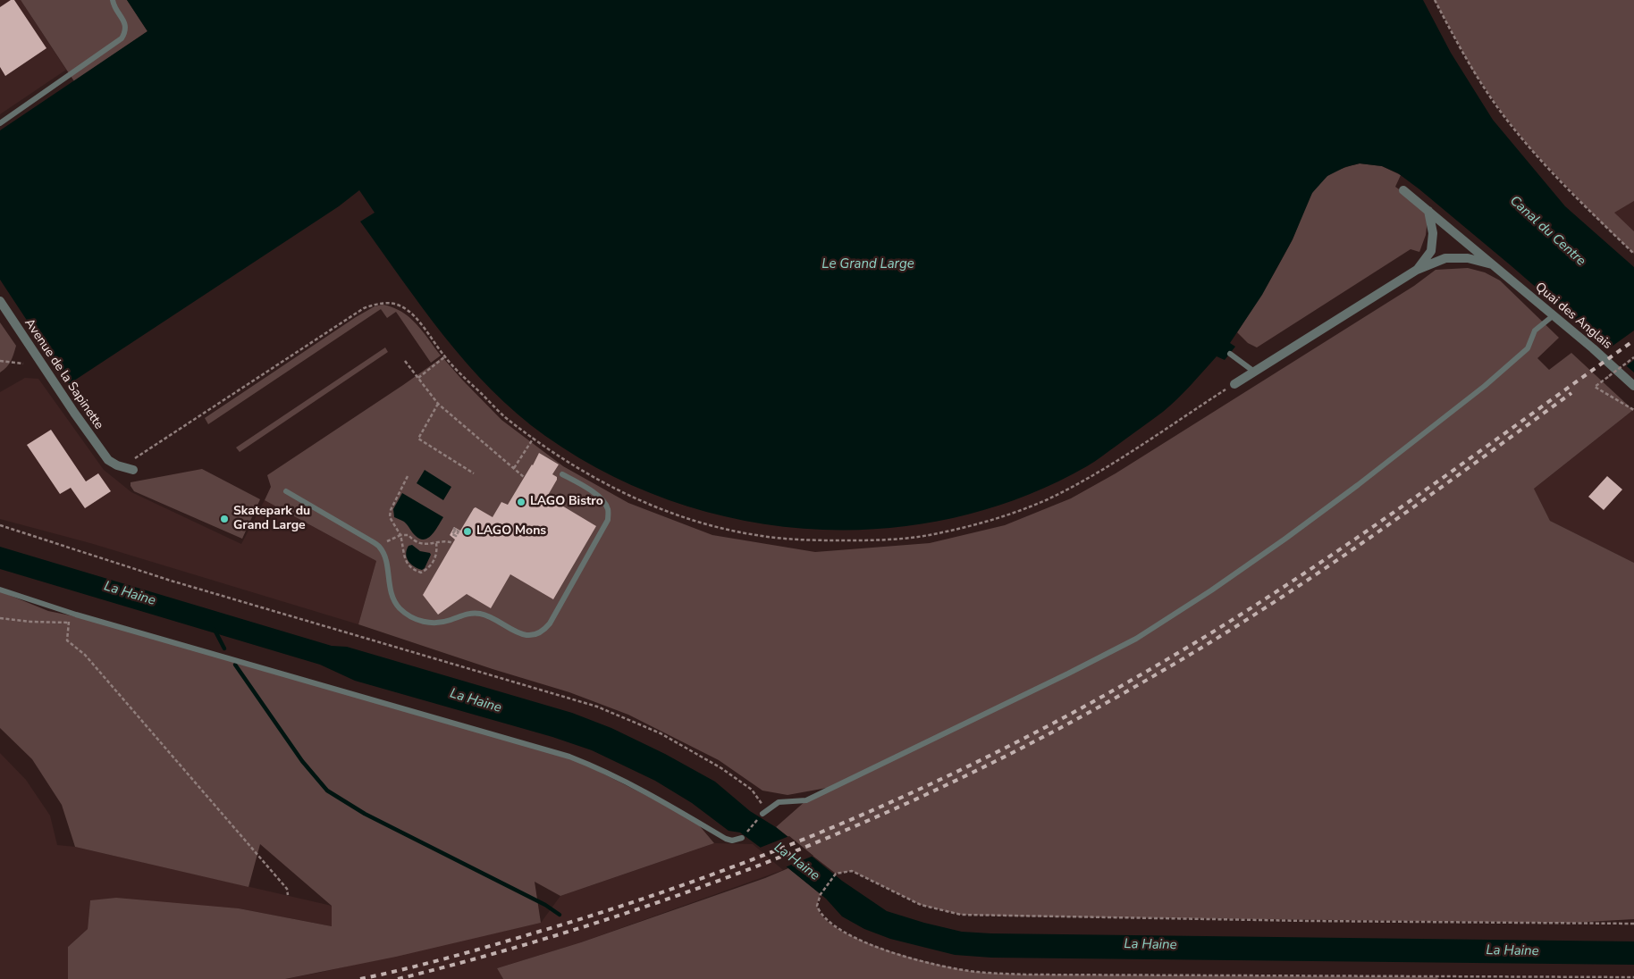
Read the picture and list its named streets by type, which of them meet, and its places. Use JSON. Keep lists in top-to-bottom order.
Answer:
{
  "streets": {
    "street": ["Quai des Anglais", "Avenue de la Sapinette"]
  },
  "water": ["Canal du Centre", "Le Grand Large", "La Haine"],
  "places": ["LAGO Bistro", "Skatepark du Grand Large", "LAGO Mons"]
}
